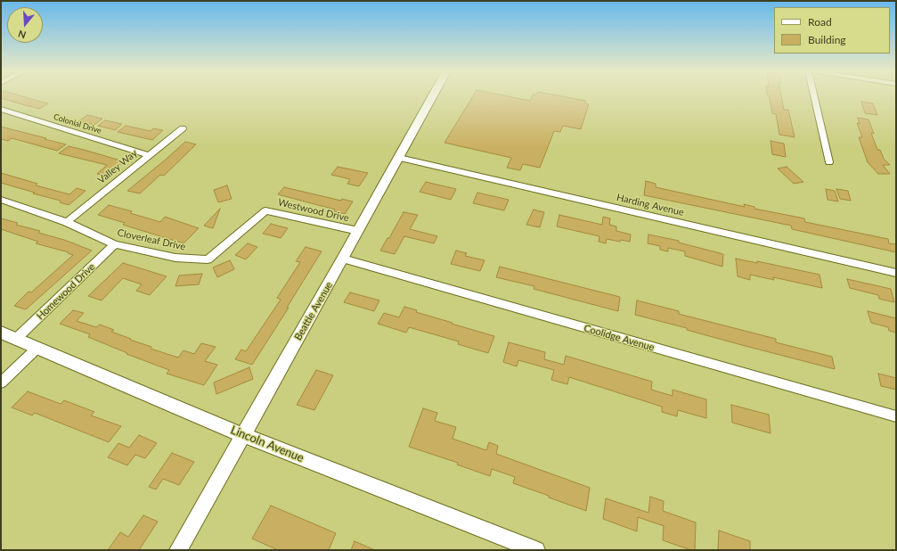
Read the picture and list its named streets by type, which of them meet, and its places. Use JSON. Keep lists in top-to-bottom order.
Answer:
{
  "streets": {
    "street": [
      "Colonial Drive",
      "Valley Way",
      "Harding Avenue",
      "Westwood Drive",
      "Cloverleaf Drive",
      "Homewood Drive",
      "Beattie Avenue",
      "Coolidge Avenue",
      "Lincoln Avenue"
    ]
  },
  "crossings": [
    ["Colonial Drive", "Valley Way"],
    ["Valley Way", "Cloverleaf Drive"],
    ["Harding Avenue", "Beattie Avenue"],
    ["Westwood Drive", "Cloverleaf Drive"],
    ["Westwood Drive", "Beattie Avenue"],
    ["Cloverleaf Drive", "Homewood Drive"],
    ["Homewood Drive", "Lincoln Avenue"],
    ["Beattie Avenue", "Coolidge Avenue"],
    ["Beattie Avenue", "Lincoln Avenue"]
  ],
  "legend": ["Road", "Building"],
  "north": "bottom"
}
